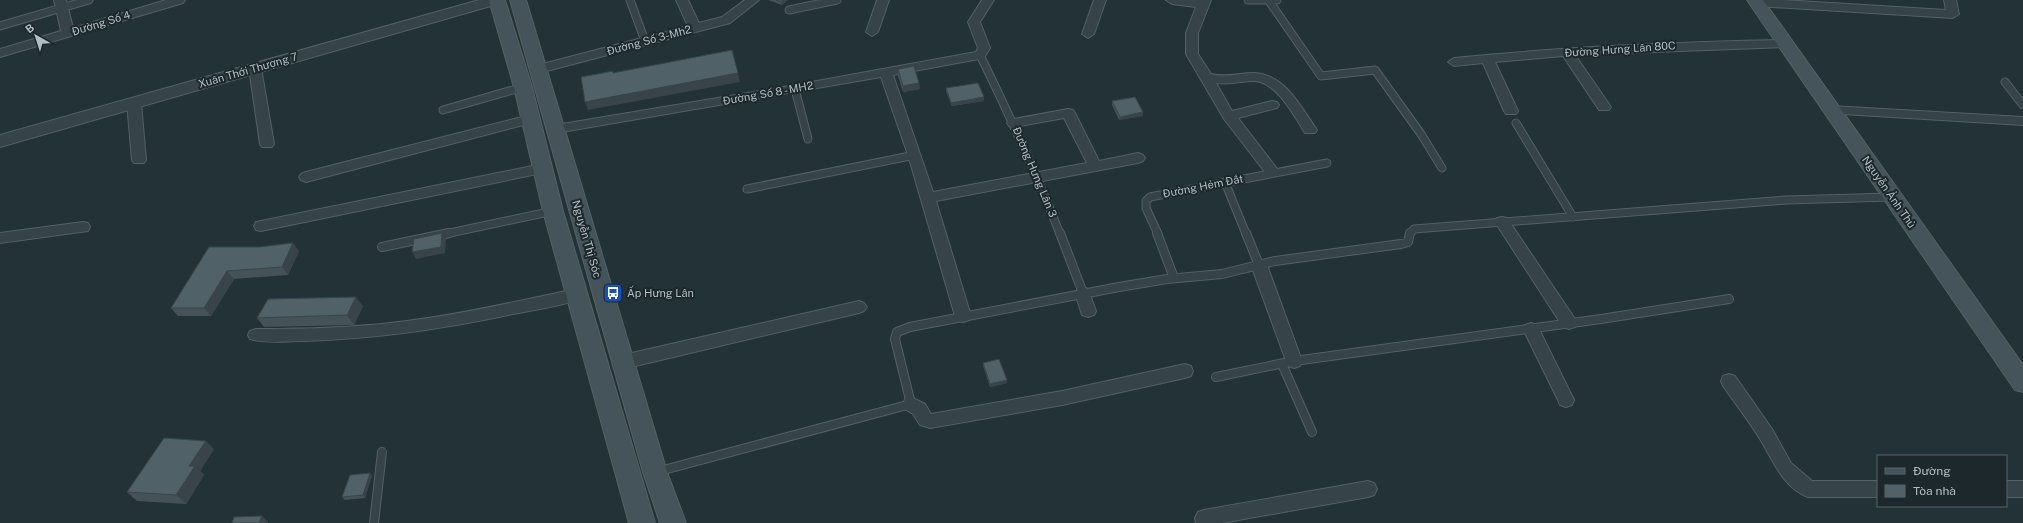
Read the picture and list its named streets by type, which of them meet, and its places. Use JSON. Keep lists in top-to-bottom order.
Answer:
{
  "streets": {
    "main road": ["Nguyễn Ảnh Thủ", "Nguyễn Thị Sóc"],
    "street": [
      "Đường Số 4",
      "Đường Số 3-Mh2",
      "Đường Hưng Lân 80C",
      "Xuân Thới Thượng 7",
      "Đường Số 8 - MH2"
    ],
    "lane": ["Đường Hưng Lân 3", "Đường Hẻm Đắt"]
  },
  "crossings": [
    ["Đường Số 3-Mh2", "Nguyễn Thị Sóc"],
    ["Đường Hưng Lân 80C", "Nguyễn Ảnh Thủ"],
    ["Đường Số 8 - MH2", "Đường Hưng Lân 3"],
    ["Đường Số 8 - MH2", "Nguyễn Thị Sóc"]
  ],
  "places": {
    "bus stop": ["Ấp Hưng Lân"]
  },
  "legend": ["Đường", "Tòa nhà"],
  "north": "top left"
}
